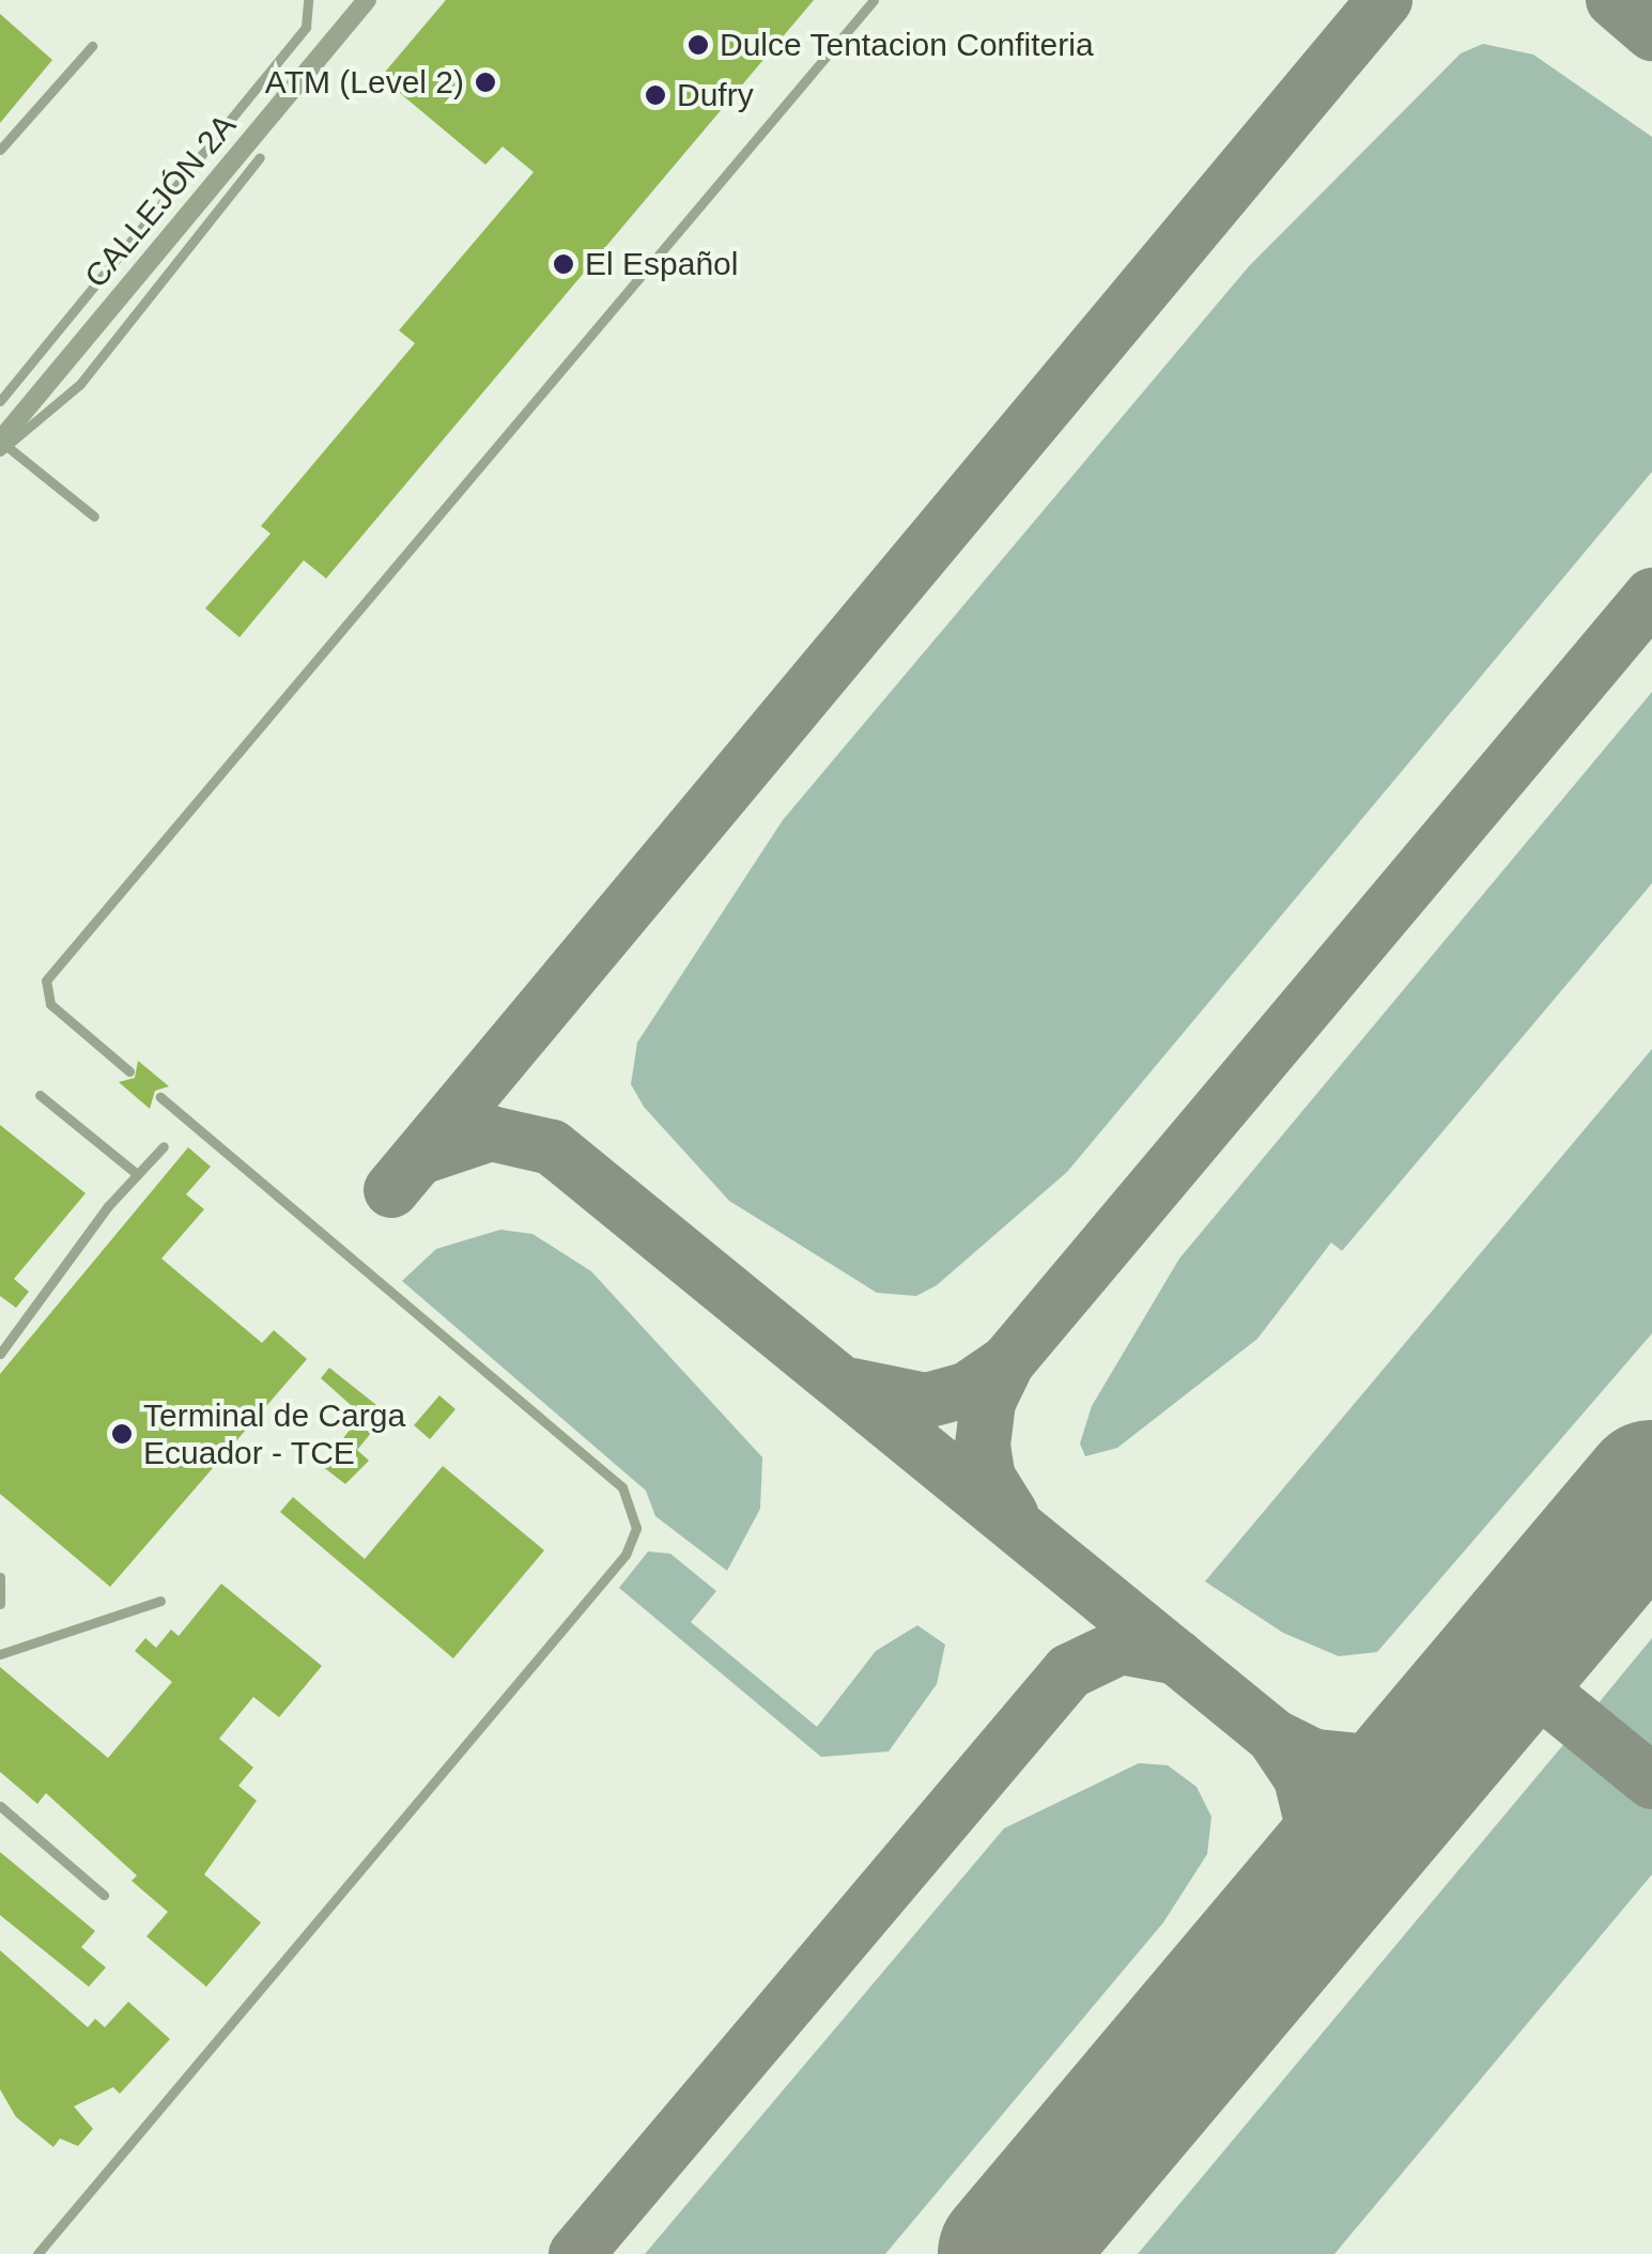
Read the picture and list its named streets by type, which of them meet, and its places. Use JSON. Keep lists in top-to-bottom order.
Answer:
{
  "streets": {
    "street": ["CALLEJÓN 2A"]
  },
  "places": [
    "Dulce Tentacion Confiteria",
    "ATM (Level 2)",
    "Dufry",
    "El Español",
    "Terminal de Carga Ecuador - TCE"
  ]
}
